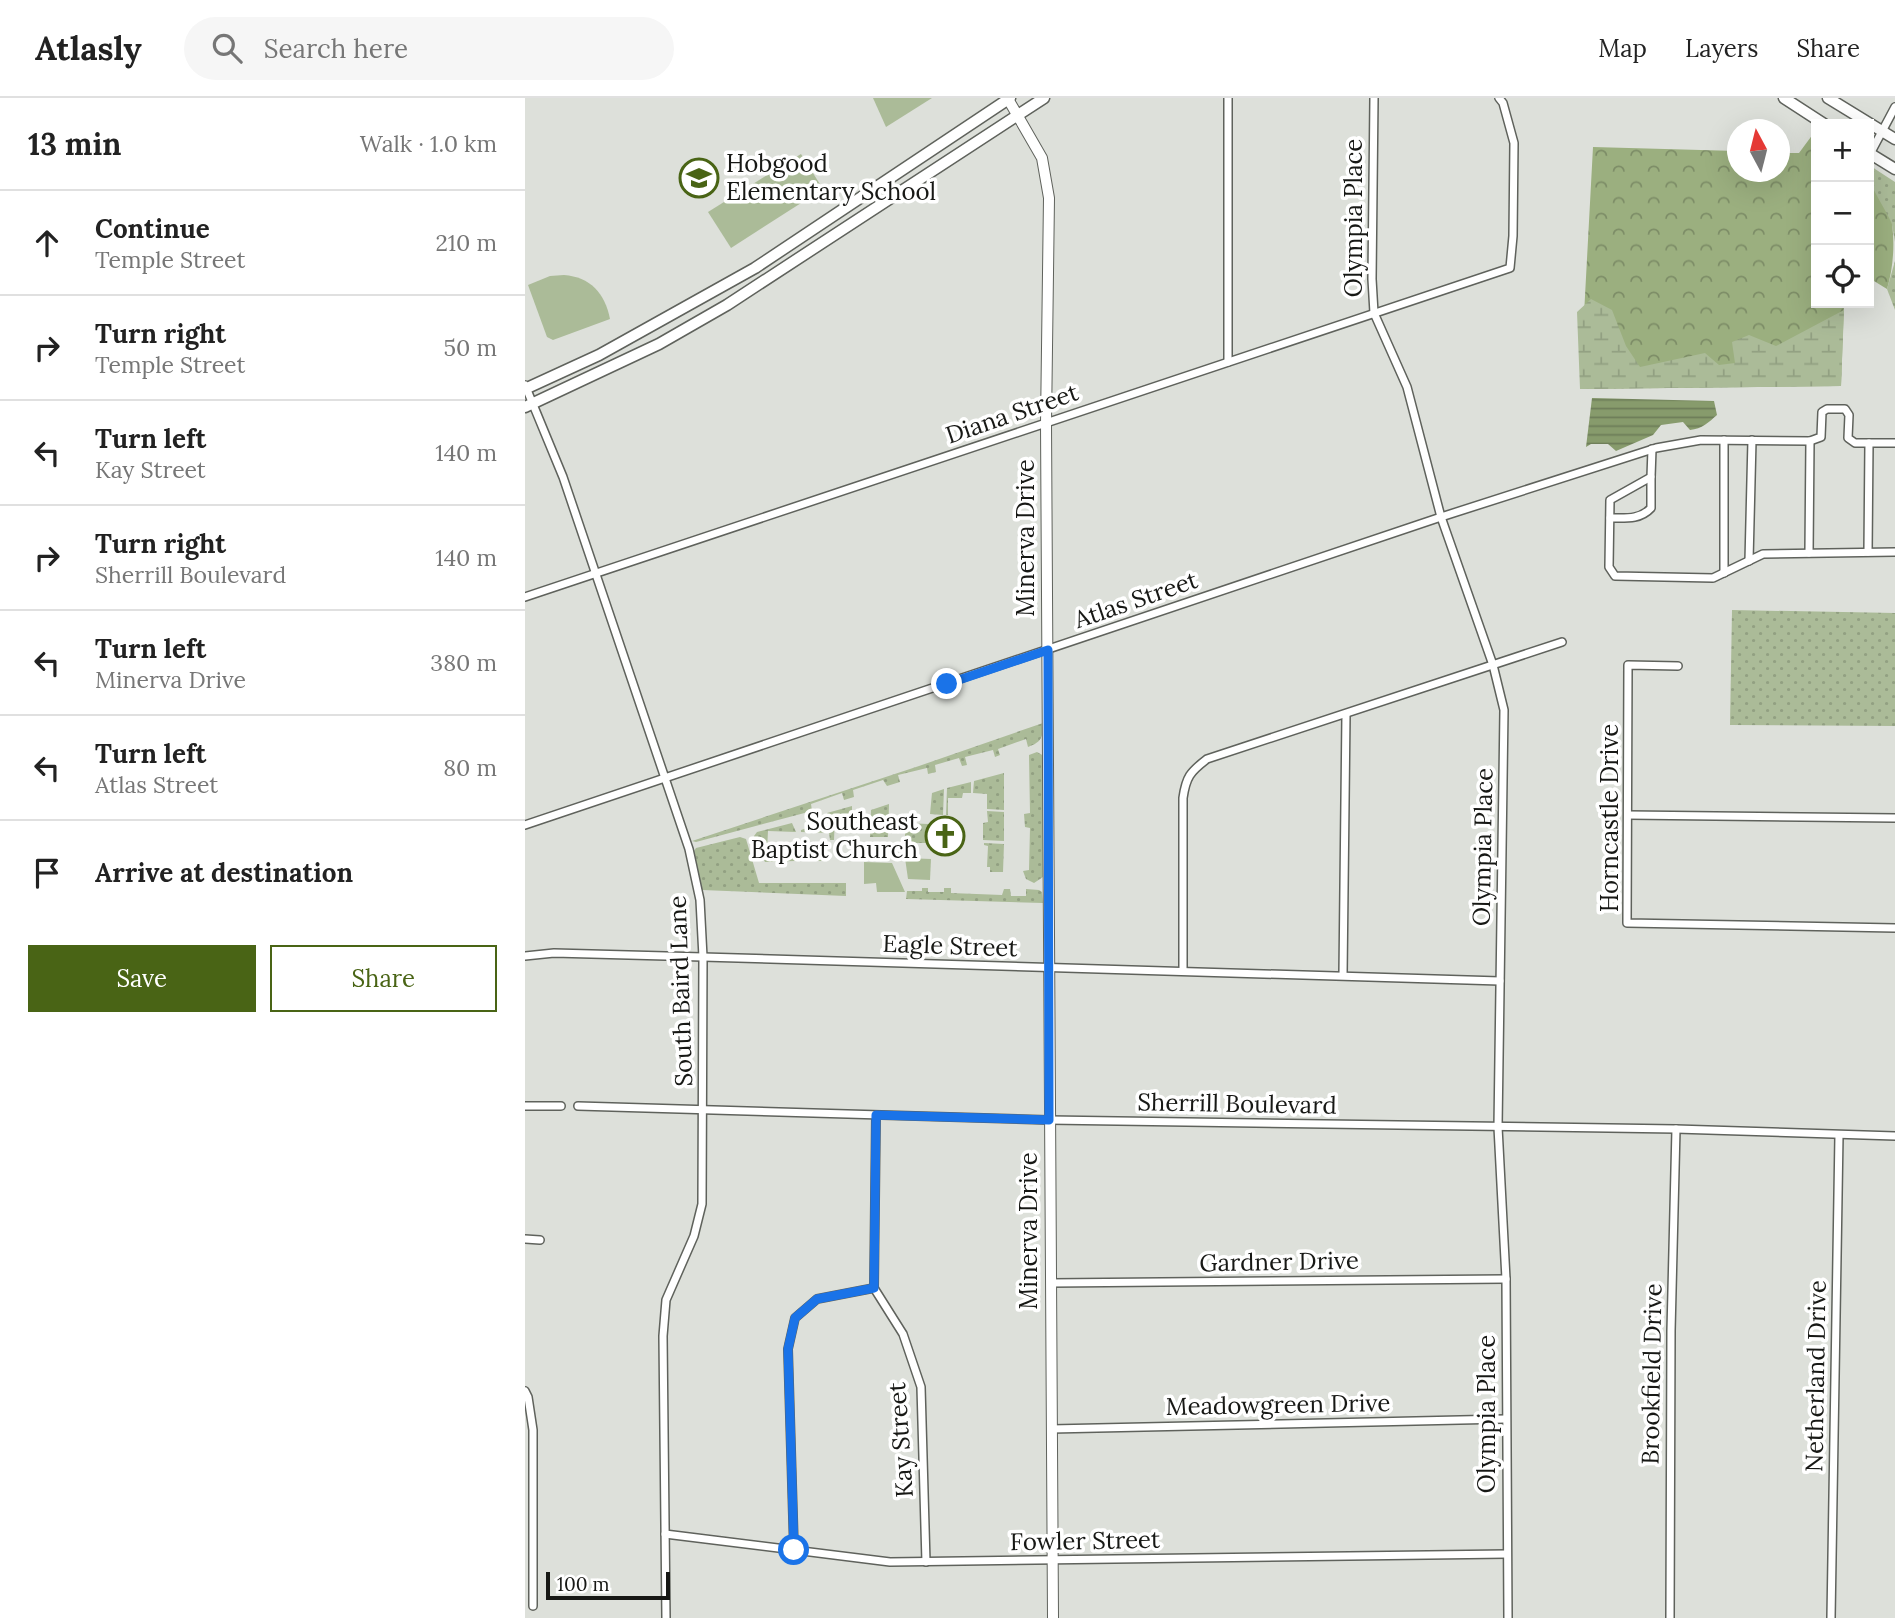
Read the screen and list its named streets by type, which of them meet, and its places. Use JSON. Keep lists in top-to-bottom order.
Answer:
{
  "streets": {
    "street": [
      "Olympia Place",
      "Diana Street",
      "Minerva Drive",
      "Atlas Street",
      "Horncastle Drive",
      "Eagle Street",
      "South Baird Lane",
      "Sherrill Boulevard",
      "Gardner Drive",
      "Brookfield Drive",
      "Netherland Drive",
      "Meadowgreen Drive",
      "Kay Street",
      "Fowler Street"
    ]
  },
  "crossings": [
    ["Olympia Place", "Diana Street"],
    ["Olympia Place", "Atlas Street"],
    ["Olympia Place", "Eagle Street"],
    ["Olympia Place", "Sherrill Boulevard"],
    ["Olympia Place", "Gardner Drive"],
    ["Olympia Place", "Meadowgreen Drive"],
    ["Olympia Place", "Fowler Street"],
    ["Diana Street", "Minerva Drive"],
    ["Diana Street", "South Baird Lane"],
    ["Minerva Drive", "Atlas Street"],
    ["Minerva Drive", "Eagle Street"],
    ["Minerva Drive", "Sherrill Boulevard"],
    ["Minerva Drive", "Gardner Drive"],
    ["Minerva Drive", "Meadowgreen Drive"],
    ["Minerva Drive", "Fowler Street"],
    ["Atlas Street", "South Baird Lane"],
    ["Eagle Street", "South Baird Lane"],
    ["South Baird Lane", "Sherrill Boulevard"],
    ["South Baird Lane", "Fowler Street"],
    ["Sherrill Boulevard", "Brookfield Drive"],
    ["Sherrill Boulevard", "Netherland Drive"],
    ["Kay Street", "Fowler Street"]
  ],
  "places": {
    "school or university": ["Hobgood Elementary School"],
    "church": ["Southeast Baptist Church"]
  },
  "scale_bar": "100 m",
  "north": "top",
  "page": {
    "header": "Atlasly",
    "search": "Search here",
    "nav": ["Map", "Layers", "Share"],
    "heading": ["13 min", "Walk · 1.0 km"],
    "map_buttons": ["+", "−"],
    "list": [
      ["Continue", "Temple Street", "210 m"],
      ["Turn right", "Temple Street", "50 m"],
      ["Turn left", "Kay Street", "140 m"],
      ["Turn right", "Sherrill Boulevard", "140 m"],
      ["Turn left", "Minerva Drive", "380 m"],
      ["Turn left", "Atlas Street", "80 m"],
      "Arrive at destination"
    ],
    "buttons": ["Save", "Share"],
    "scale": "100 m"
  }
}
